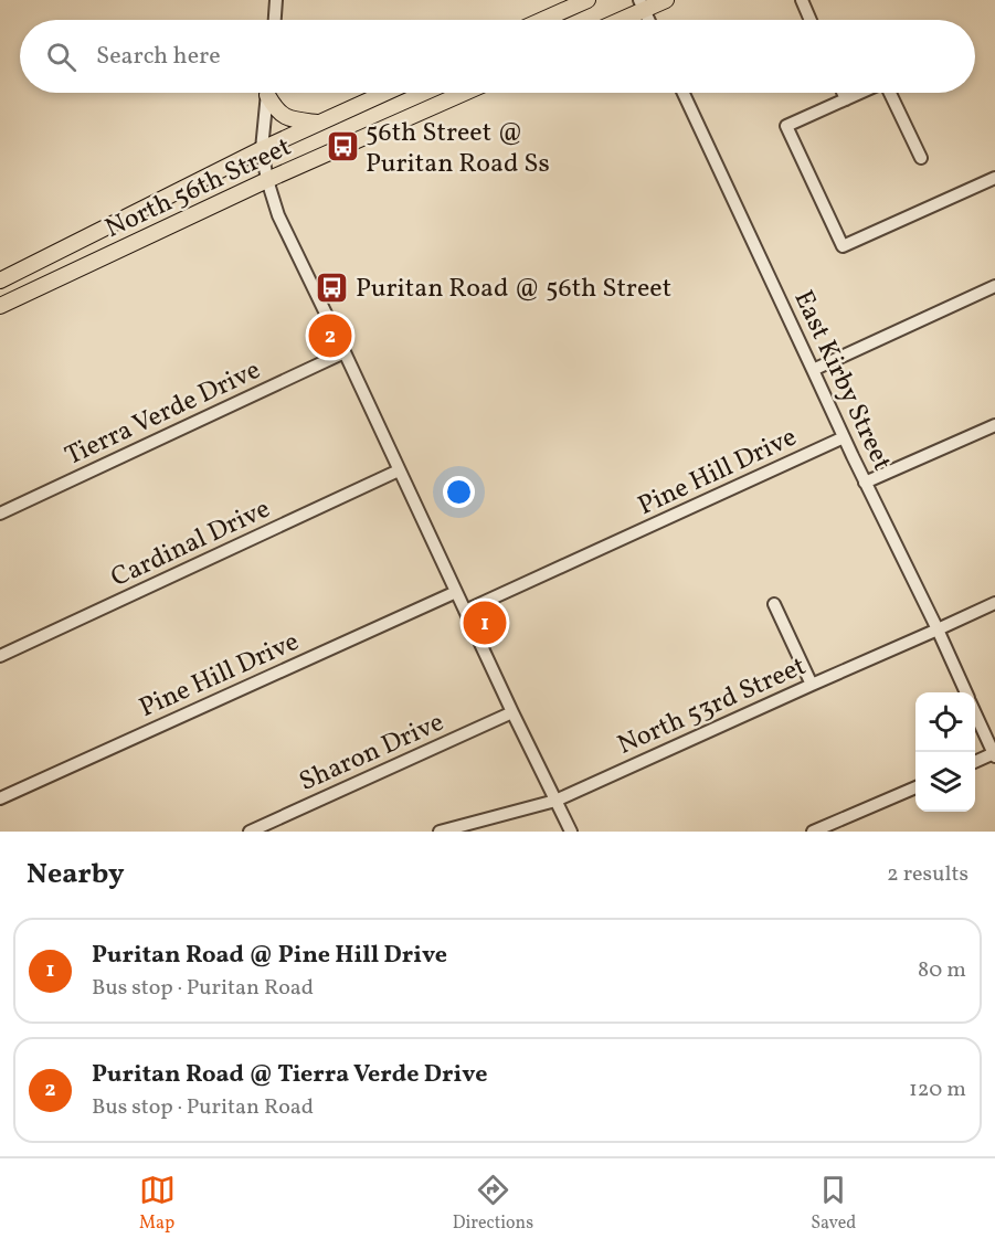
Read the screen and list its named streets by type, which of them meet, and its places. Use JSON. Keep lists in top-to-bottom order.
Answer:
{
  "streets": {
    "main road": ["North 56th Street"],
    "street": [
      "East Kirby Street",
      "Tierra Verde Drive",
      "Pine Hill Drive",
      "Cardinal Drive",
      "North 53rd Street",
      "Sharon Drive"
    ]
  },
  "crossings": [
    ["East Kirby Street", "Pine Hill Drive"],
    ["East Kirby Street", "North 53rd Street"]
  ],
  "places": {
    "bus stop": ["56th Street @ Puritan Road Ss", "Puritan Road @ 56th Street"]
  },
  "page": {
    "search": "Search here",
    "pins": ["2", "1"],
    "heading": ["Nearby", "2 results"],
    "list": [
      {
        "mark": "1",
        "name": "Puritan Road @ Pine Hill Drive",
        "note": "Bus stop · Puritan Road",
        "value": "80 m"
      },
      {
        "mark": "2",
        "name": "Puritan Road @ Tierra Verde Drive",
        "note": "Bus stop · Puritan Road",
        "value": "120 m"
      }
    ],
    "nav": ["Map", "Directions", "Saved"]
  }
}
